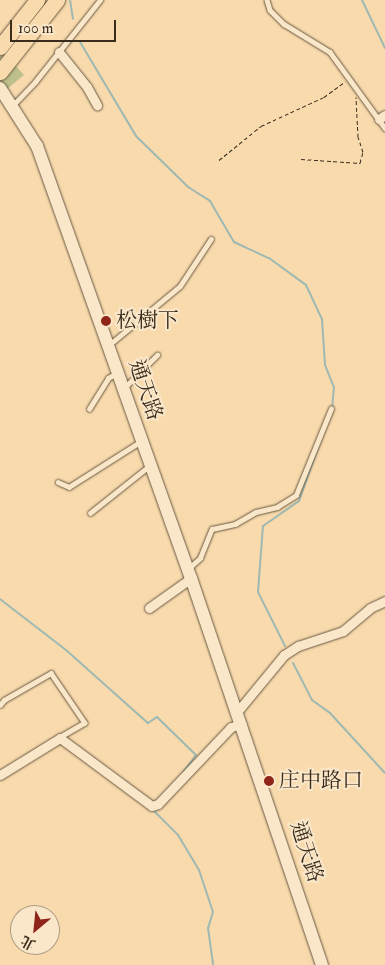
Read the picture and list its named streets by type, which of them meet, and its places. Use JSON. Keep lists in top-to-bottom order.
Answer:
{
  "streets": {
    "street": ["通天路"]
  },
  "places": ["松樹下", "庄中路口"],
  "scale_bar": "100 m",
  "north": "bottom left"
}
